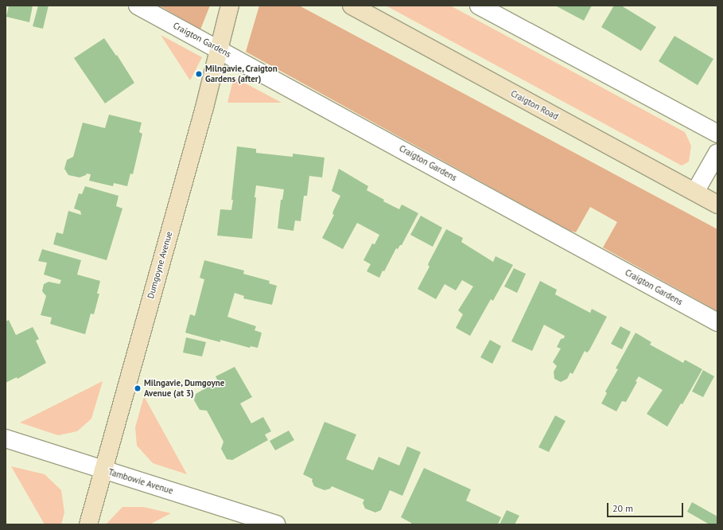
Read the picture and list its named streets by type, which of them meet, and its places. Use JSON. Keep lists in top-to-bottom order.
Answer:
{
  "streets": {
    "street": [
      "Craigton Gardens",
      "Craigton Road",
      "Dumgoyne Avenue",
      "Tambowie Avenue"
    ]
  },
  "crossings": [
    ["Craigton Gardens", "Dumgoyne Avenue"],
    ["Dumgoyne Avenue", "Tambowie Avenue"]
  ],
  "places": ["Milngavie, Craigton Gardens (after)", "Milngavie, Dumgoyne Avenue (at 3)"],
  "scale_bar": "20 m"
}
